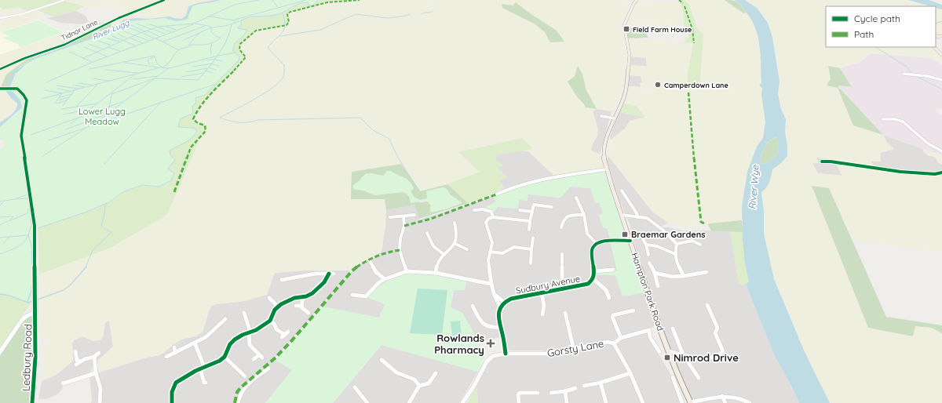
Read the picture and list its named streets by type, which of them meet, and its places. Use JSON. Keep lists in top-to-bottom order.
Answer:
{
  "streets": {
    "highway": ["Ledbury Road"],
    "main road": ["Hampton Park Road"],
    "street": ["Tidnor Lane", "Sudbury Avenue", "Gorsty Lane"]
  },
  "water": ["River Lugg", "River Wye"],
  "parks": ["Lower Lugg Meadow"],
  "places": {
    "transit": ["Field Farm House", "Braemar Gardens", "Nimrod Drive"],
    "other": ["Camperdown Lane"],
    "health": ["Rowlands Pharmacy"]
  },
  "legend": ["Cycle path", "Path"]
}
